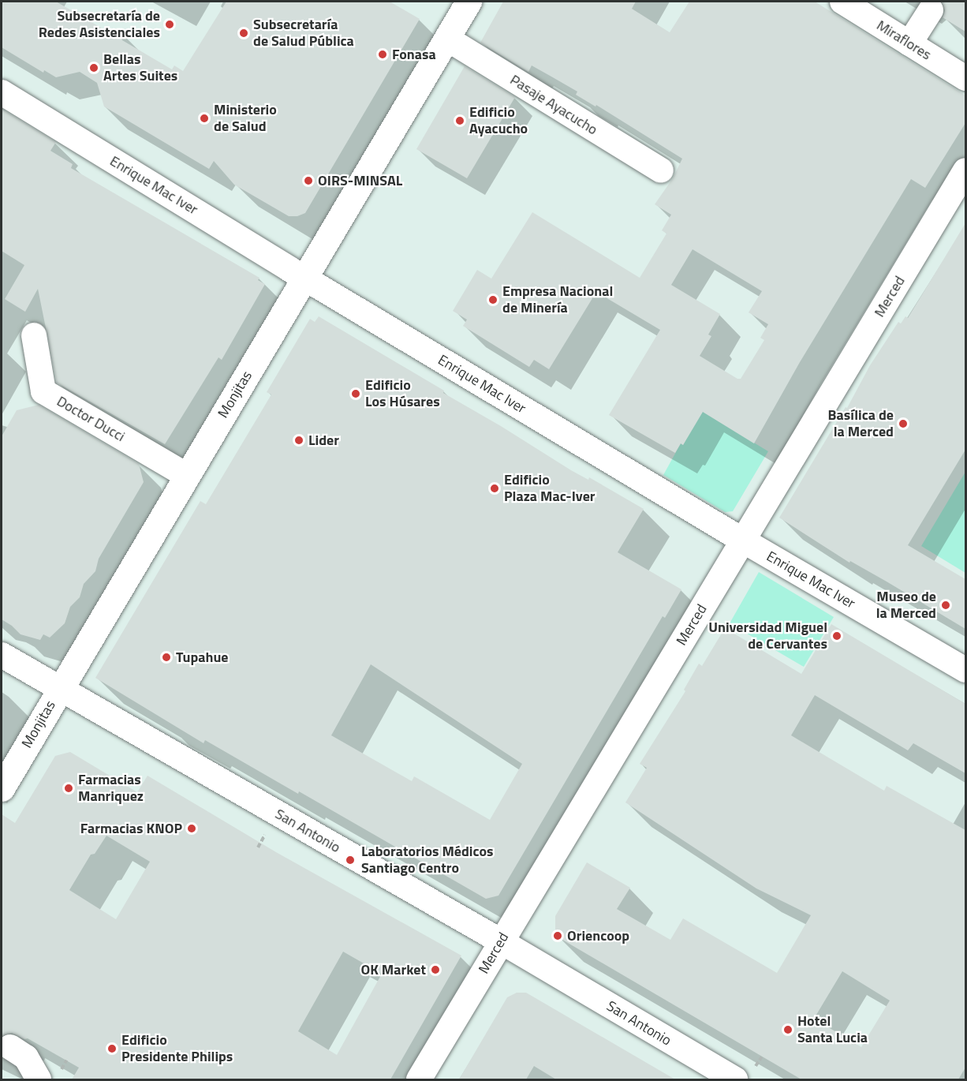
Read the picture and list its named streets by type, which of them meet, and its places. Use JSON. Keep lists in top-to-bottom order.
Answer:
{
  "streets": {
    "main road": ["Monjitas"],
    "street": [
      "Miraflores",
      "Pasaje Ayacucho",
      "Enrique Mac Iver",
      "Merced",
      "Doctor Ducci",
      "San Antonio"
    ]
  },
  "crossings": [
    ["Pasaje Ayacucho", "Monjitas"],
    ["Enrique Mac Iver", "Merced"],
    ["Enrique Mac Iver", "Monjitas"],
    ["Merced", "San Antonio"],
    ["Monjitas", "Doctor Ducci"],
    ["Monjitas", "San Antonio"]
  ],
  "places": [
    "Subsecretaría de Redes Asistenciales",
    "Subsecretaría de Salud Pública",
    "Fonasa",
    "Bellas Artes Suites",
    "Ministerio de Salud",
    "Edificio Ayacucho",
    "OIRS-MINSAL",
    "Empresa Nacional de Minería",
    "Edificio Los Húsares",
    "Basílica de la Merced",
    "Lider",
    "Edificio Plaza Mac-Iver",
    "Museo de la Merced",
    "Universidad Miguel de Cervantes",
    "Tupahue",
    "Farmacias Manriquez",
    "Farmacias KNOP",
    "Laboratorios Médicos Santiago Centro",
    "Oriencoop",
    "OK Market",
    "Hotel Santa Lucia",
    "Edificio Presidente Philips"
  ]
}
